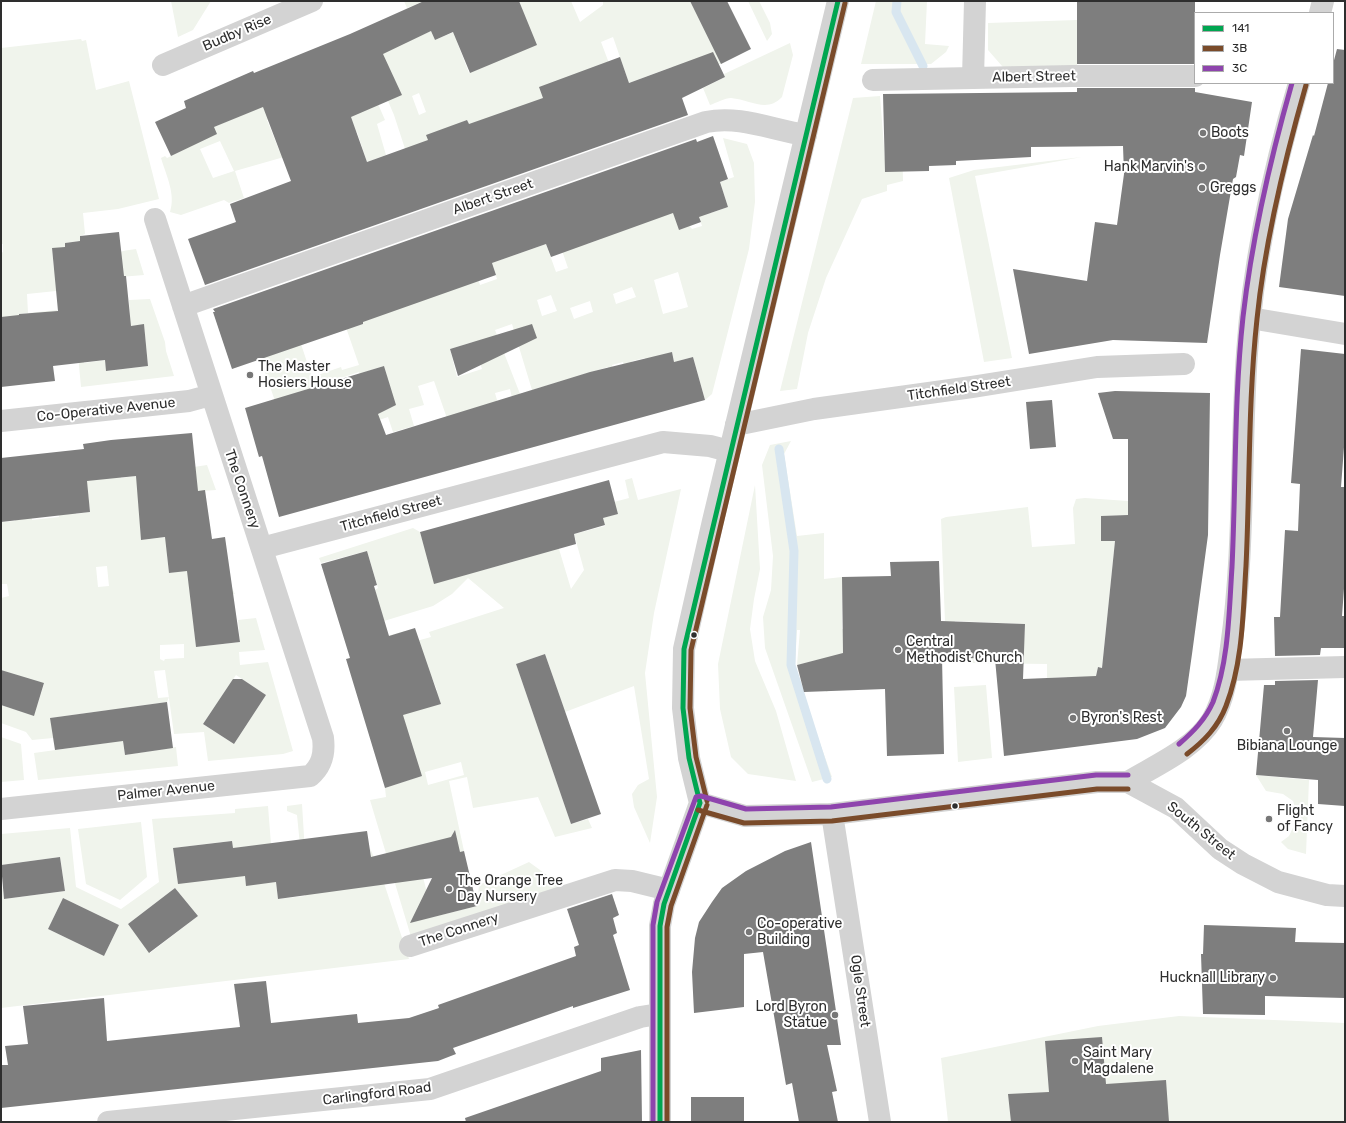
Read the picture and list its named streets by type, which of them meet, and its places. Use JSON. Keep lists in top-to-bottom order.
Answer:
{
  "streets": {
    "street": [
      "Budby Rise",
      "Albert Street",
      "Titchfield Street",
      "Co-Operative Avenue",
      "The Connery",
      "Palmer Avenue",
      "South Street",
      "Ogle Street",
      "Carlingford Road"
    ]
  },
  "crossings": [
    ["Albert Street", "The Connery"],
    ["Titchfield Street", "The Connery"],
    ["Co-Operative Avenue", "The Connery"],
    ["The Connery", "Palmer Avenue"]
  ],
  "places": [
    "Boots",
    "Hank Marvin's",
    "Greggs",
    "The Master Hosiers House",
    "Central Methodist Church",
    "Byron's Rest",
    "Bibiana Lounge",
    "Flight of Fancy",
    "The Orange Tree Day Nursery",
    "Co-operative Building",
    "Hucknall Library",
    "Lord Byron Statue",
    "Saint Mary Magdalene"
  ],
  "lines": ["transit line 141", "transit line 3B", "transit line 3C"],
  "legend": ["141", "3B", "3C"]
}
